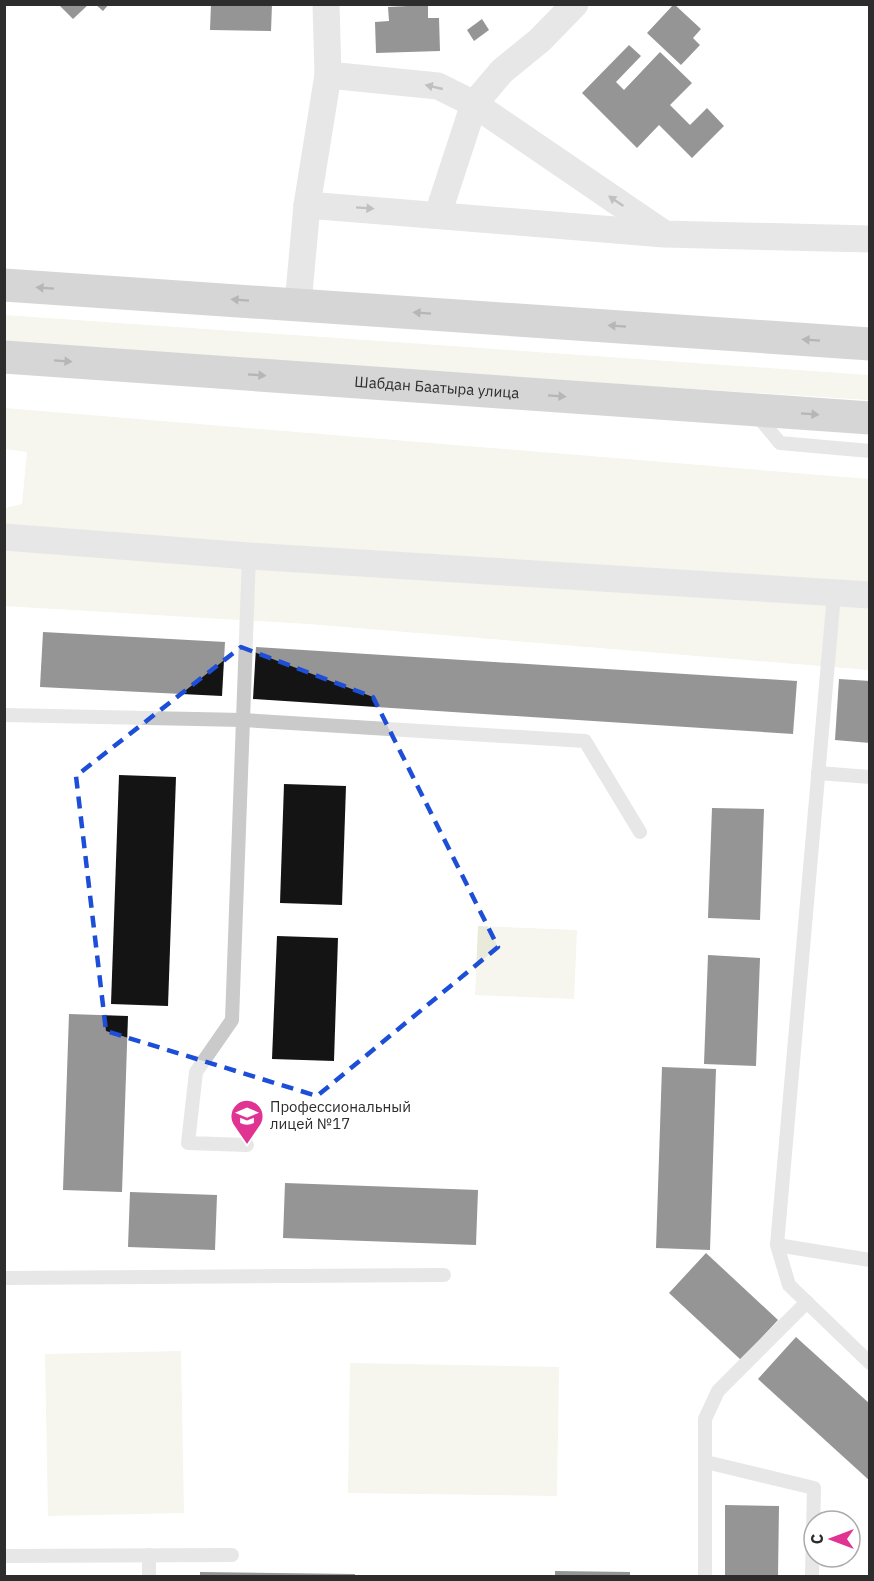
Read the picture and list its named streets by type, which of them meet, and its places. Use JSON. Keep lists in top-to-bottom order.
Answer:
{
  "streets": {
    "main road": ["Шабдан Баатыра улица"]
  },
  "places": {
    "school or university": ["Профессиональный лицей №17"]
  },
  "north": "left"
}
